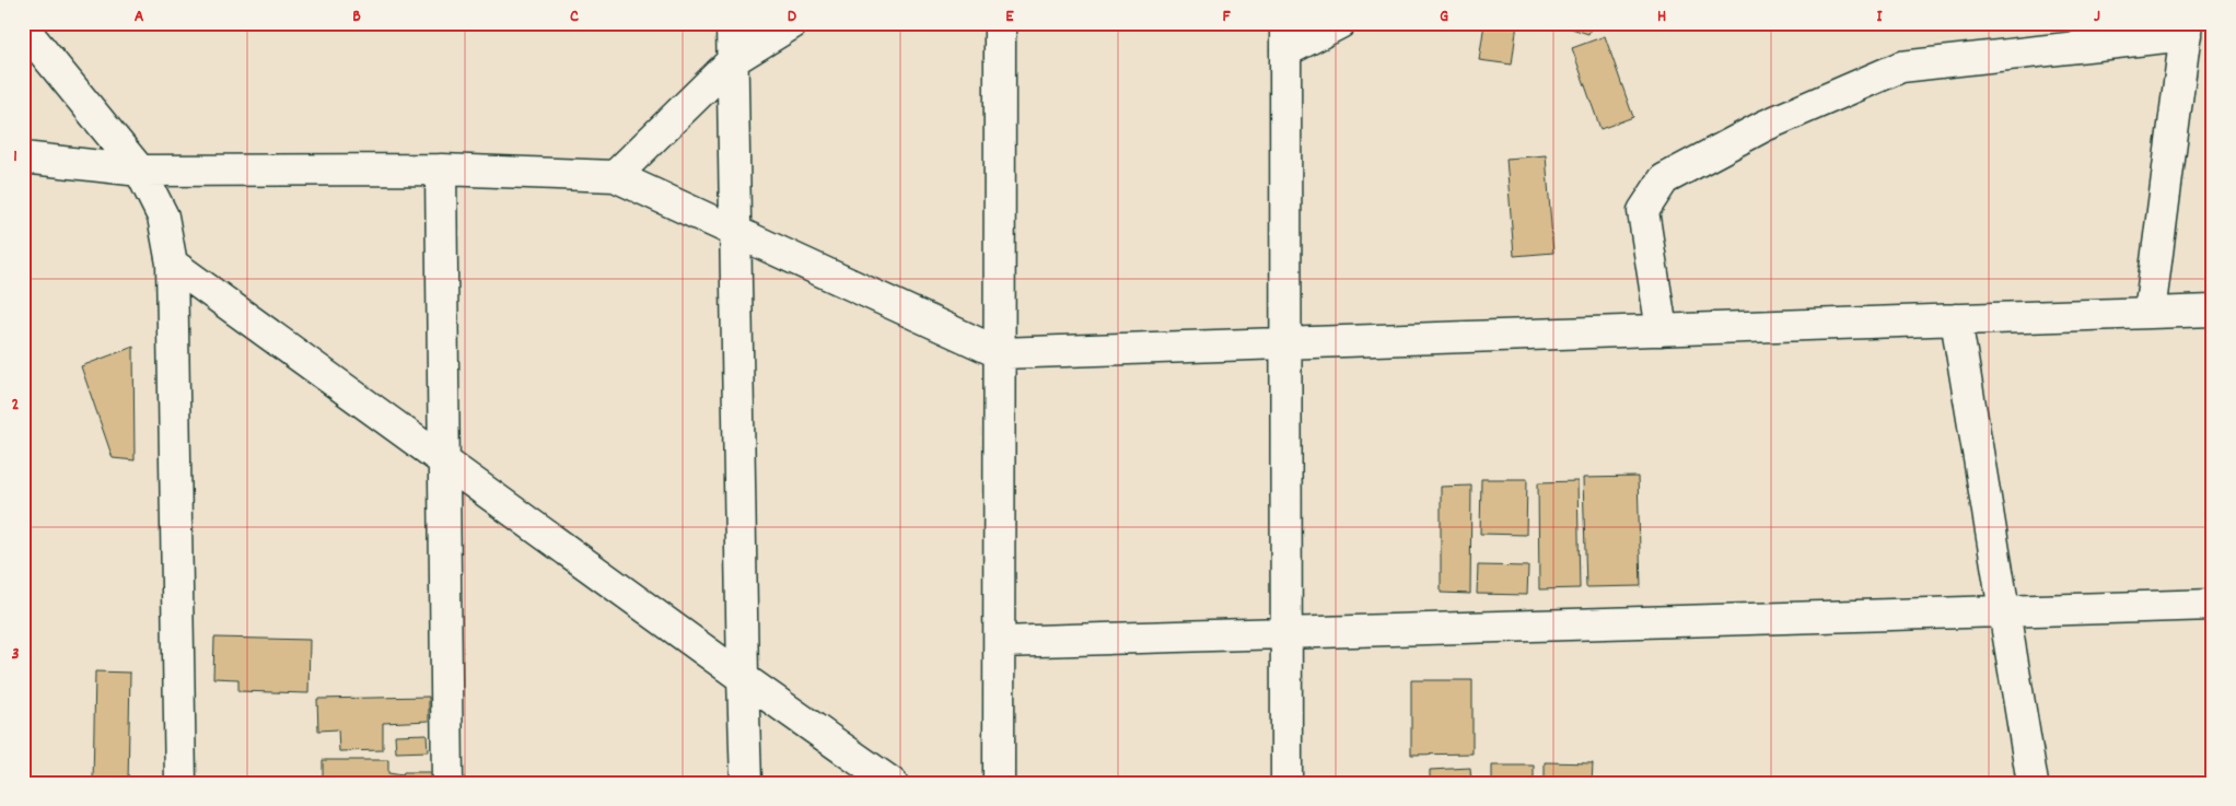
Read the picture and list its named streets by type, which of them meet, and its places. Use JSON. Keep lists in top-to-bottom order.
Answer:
{
  "grid": {
    "columns": [
      "A",
      "B",
      "C",
      "D",
      "E",
      "F",
      "G",
      "H",
      "I",
      "J"
    ],
    "rows": ["1", "2", "3"]
  }
}
